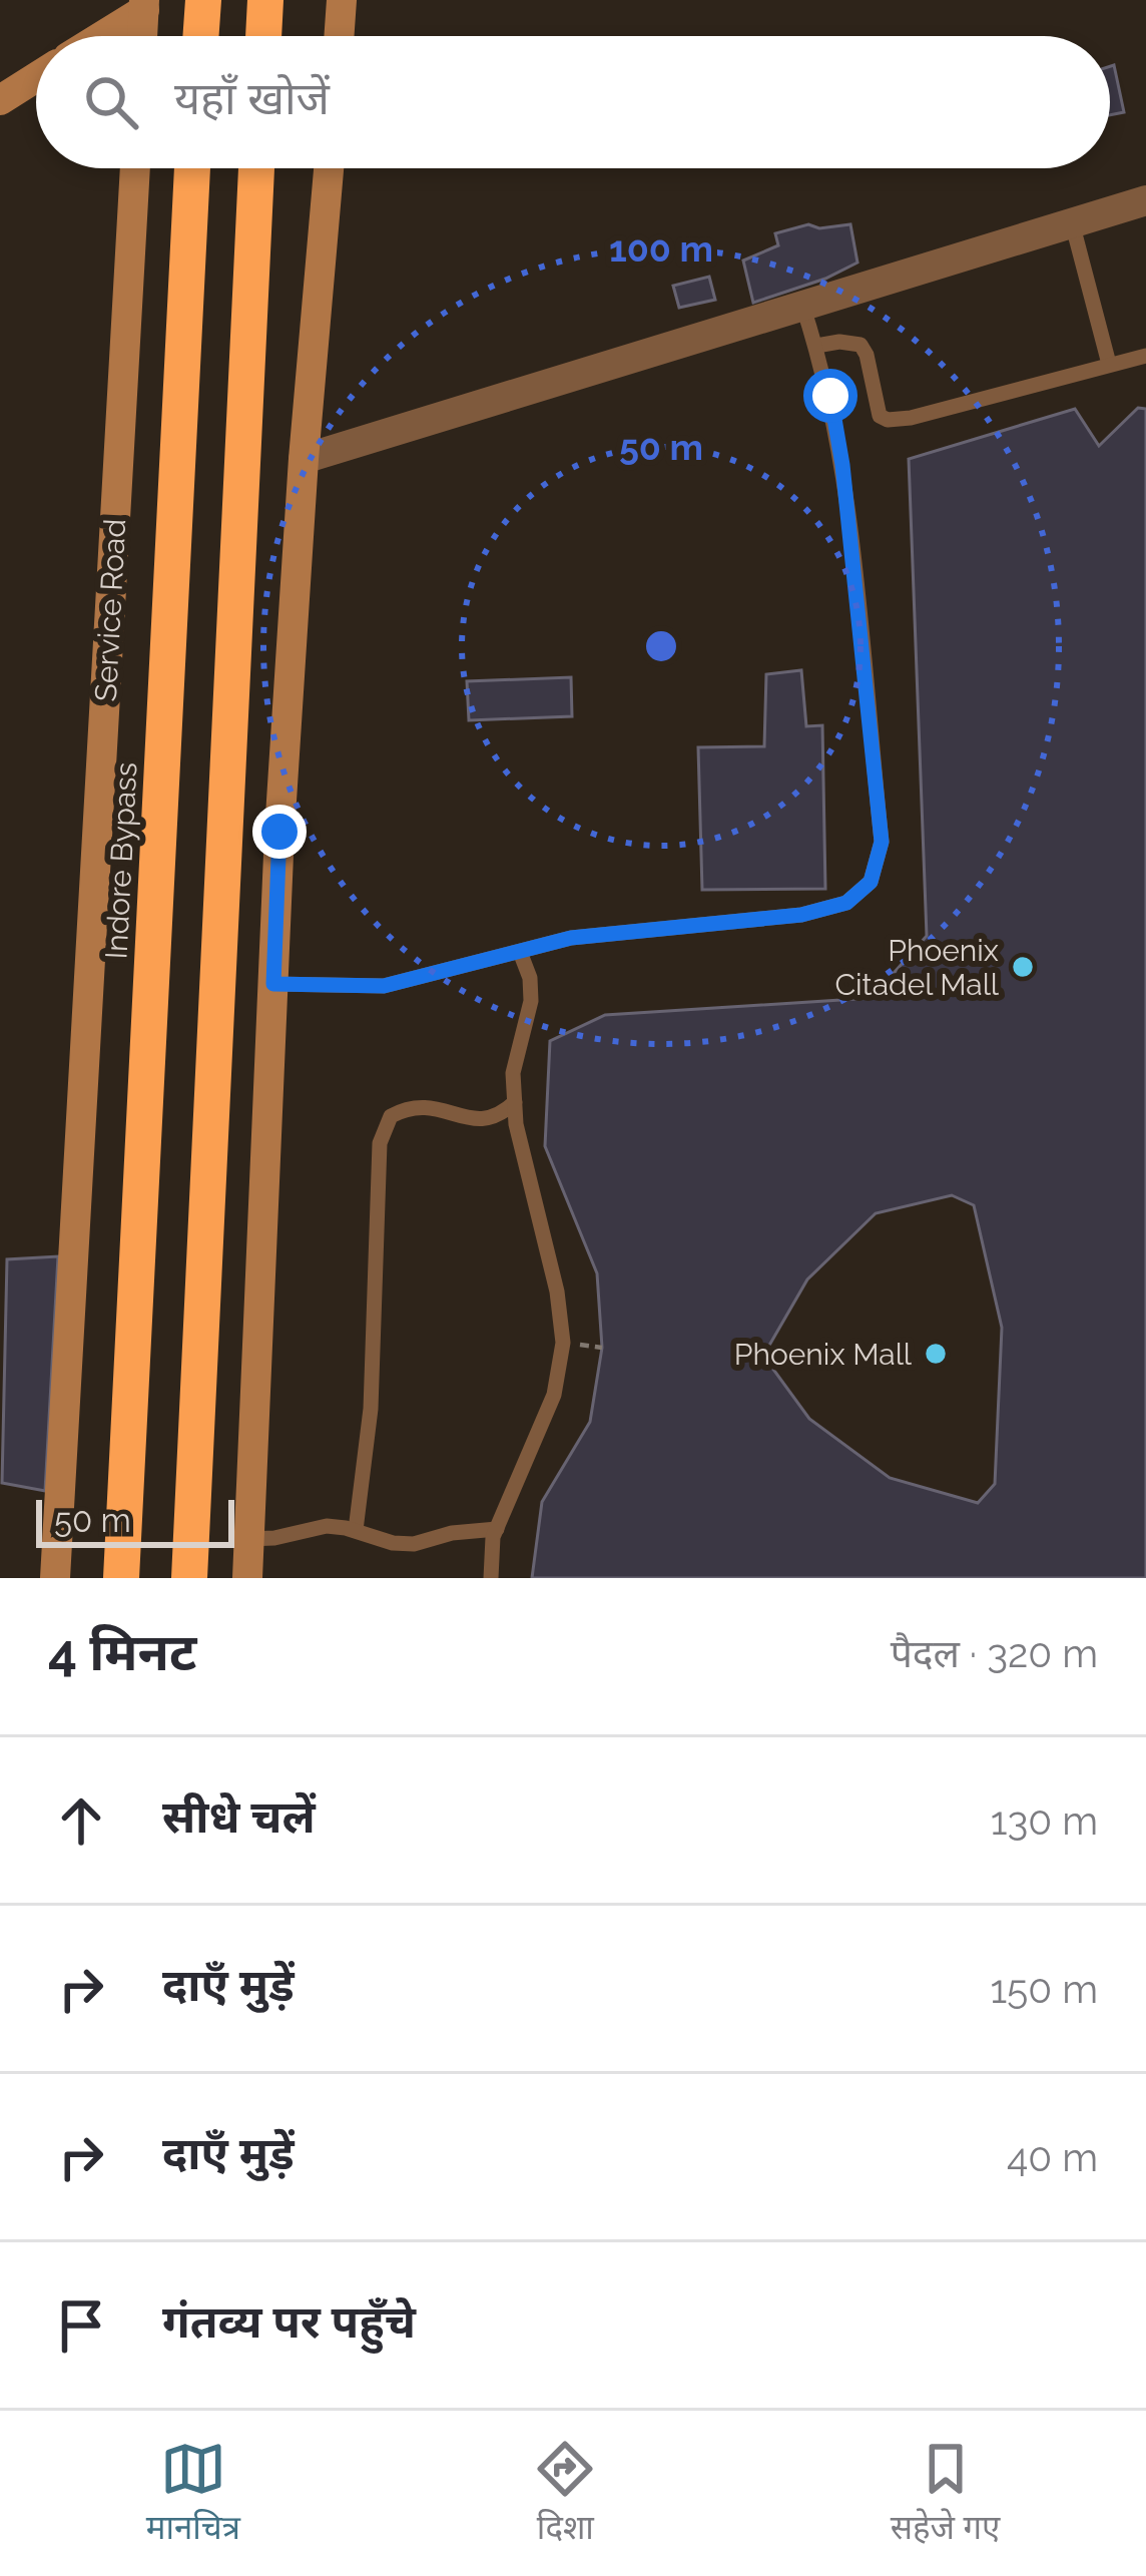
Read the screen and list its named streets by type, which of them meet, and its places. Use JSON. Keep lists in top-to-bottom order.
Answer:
{
  "streets": {
    "highway": ["Indore Bypass"],
    "street": ["Service Road"]
  },
  "places": ["Phoenix Citadel Mall", "Phoenix Mall"],
  "scale_bar": "50 m",
  "page": {
    "search": "यहाँ खोजें",
    "scale": "50 m",
    "heading": ["4 मिनट", "पैदल · 320 m"],
    "list": [
      ["सीधे चलें", "130 m"],
      ["दाएँ मुड़ें", "150 m"],
      ["दाएँ मुड़ें", "40 m"],
      "गंतव्य पर पहुँचे"
    ],
    "nav": ["मानचित्र", "दिशा", "सहेजे गए"]
  },
  "rings": ["100 m", "50 m"]
}
